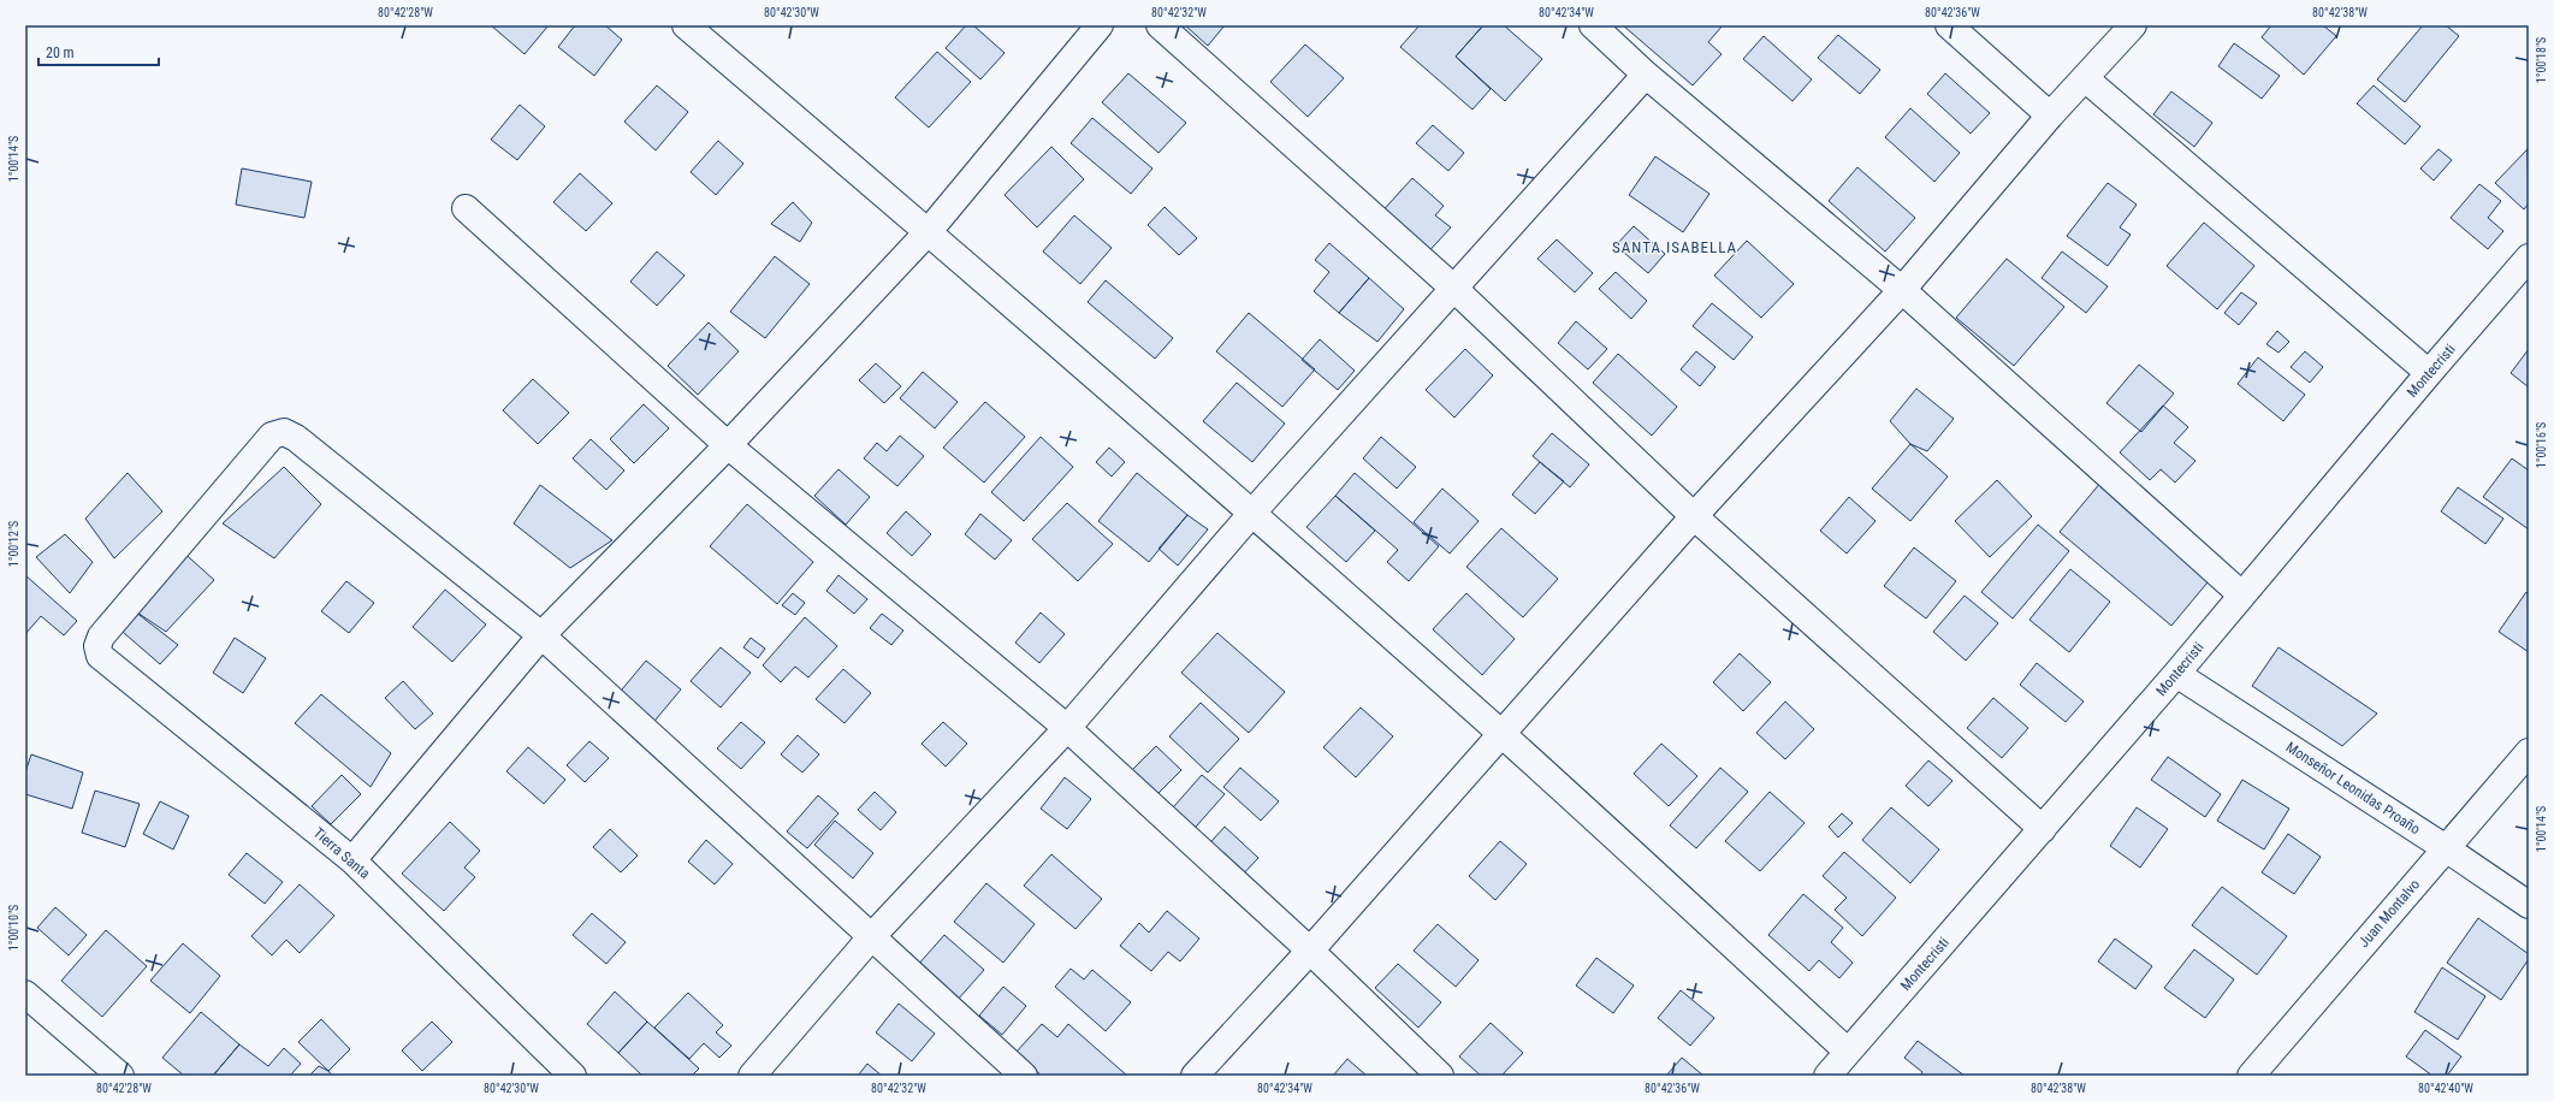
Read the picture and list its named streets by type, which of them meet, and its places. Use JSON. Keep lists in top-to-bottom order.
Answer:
{
  "streets": {
    "street": [
      "Montecristi",
      "Monseñor Leonidas Proaño",
      "Tierra Santa",
      "Juan Montalvo"
    ]
  },
  "crossings": [
    ["Montecristi", "Monseñor Leonidas Proaño"],
    ["Monseñor Leonidas Proaño", "Juan Montalvo"]
  ],
  "districts": ["SANTA ISABELLA"],
  "scale_bar": "20 m",
  "coordinates": [
    "80°42'28\"W",
    "80°42'30\"W",
    "80°42'32\"W",
    "80°42'34\"W",
    "80°42'36\"W",
    "80°42'38\"W",
    "1°00'18\"S",
    "1°00'14\"S",
    "1°00'16\"S",
    "1°00'12\"S",
    "1°00'10\"S",
    "80°42'40\"W"
  ]
}
